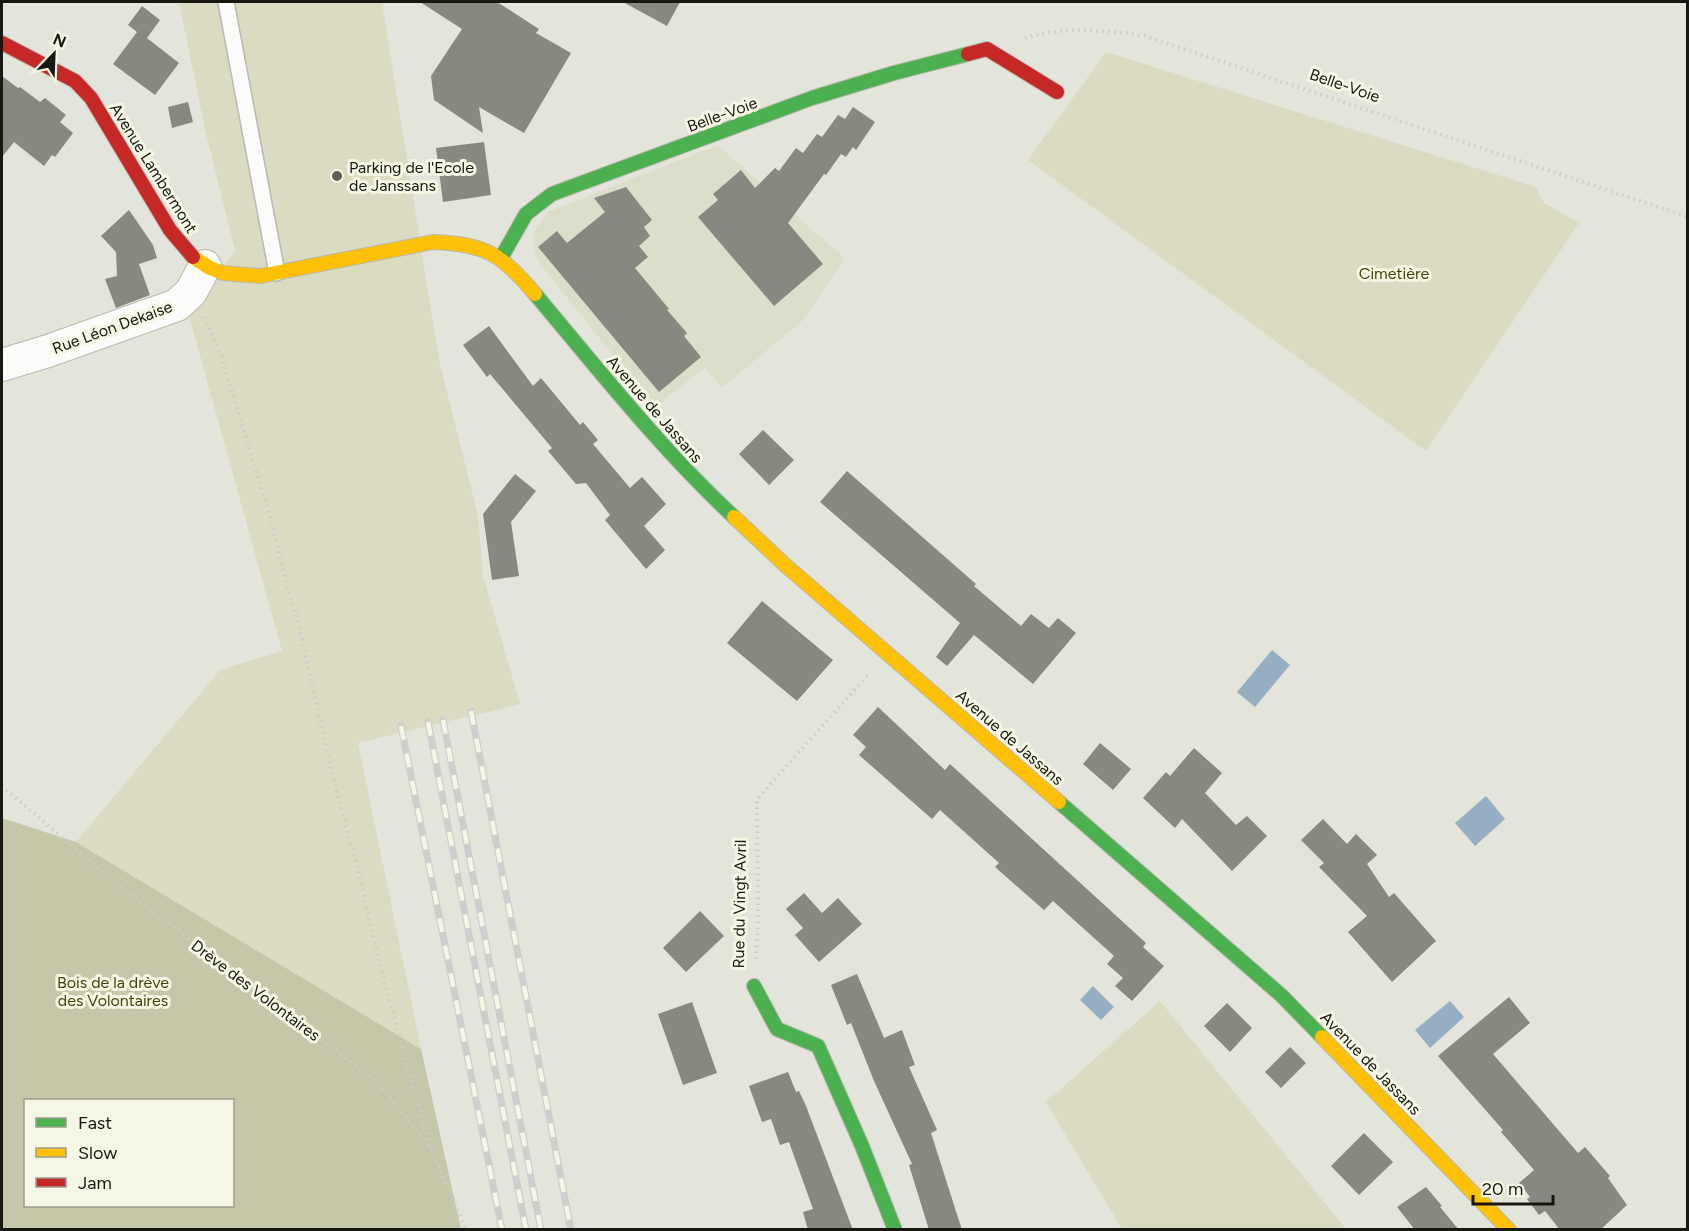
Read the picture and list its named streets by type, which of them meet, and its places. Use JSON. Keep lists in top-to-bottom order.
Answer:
{
  "streets": {
    "street": [
      "Belle-Voie",
      "Avenue Lambermont",
      "Rue Léon Dekaise",
      "Avenue de Jassans",
      "Rue du Vingt Avril"
    ],
    "path": ["Drève des Volontaires"]
  },
  "crossings": [
    ["Belle-Voie", "Avenue Lambermont"],
    ["Belle-Voie", "Avenue de Jassans"],
    ["Avenue Lambermont", "Rue Léon Dekaise"],
    ["Avenue Lambermont", "Avenue de Jassans"],
    ["Avenue de Jassans", "Rue du Vingt Avril"]
  ],
  "parks": ["Cimetière", "Bois de la drève des Volontaires"],
  "places": ["Parking de l'Ecole de Janssans"],
  "legend": ["Fast", "Slow", "Jam"],
  "scale_bar": "20 m",
  "north": "top right"
}
